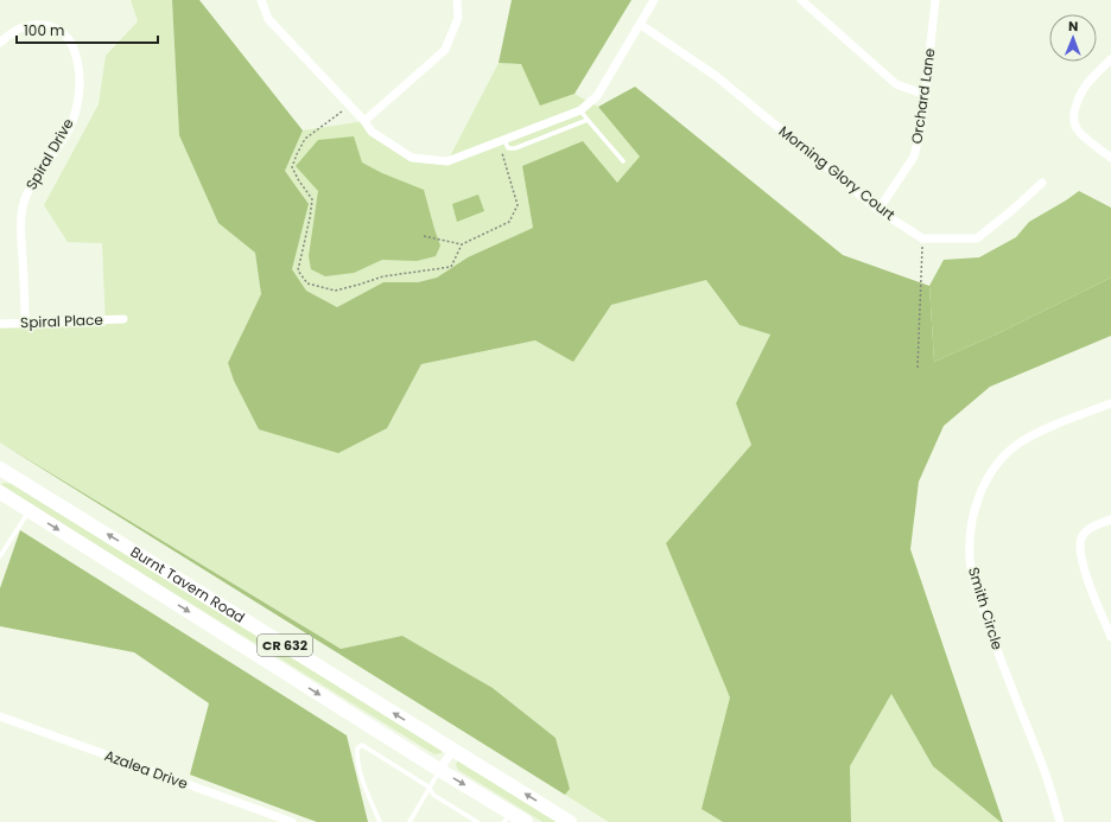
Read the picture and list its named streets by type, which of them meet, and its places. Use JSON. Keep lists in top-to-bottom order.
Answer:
{
  "streets": {
    "main road": ["Burnt Tavern Road", "CR 632"],
    "street": [
      "Orchard Lane",
      "Spiral Drive",
      "Morning Glory Court",
      "Spiral Place",
      "Smith Circle",
      "Azalea Drive"
    ]
  },
  "crossings": [
    ["Orchard Lane", "Morning Glory Court"],
    ["Spiral Drive", "Spiral Place"]
  ],
  "scale_bar": "100 m",
  "north": "top"
}
